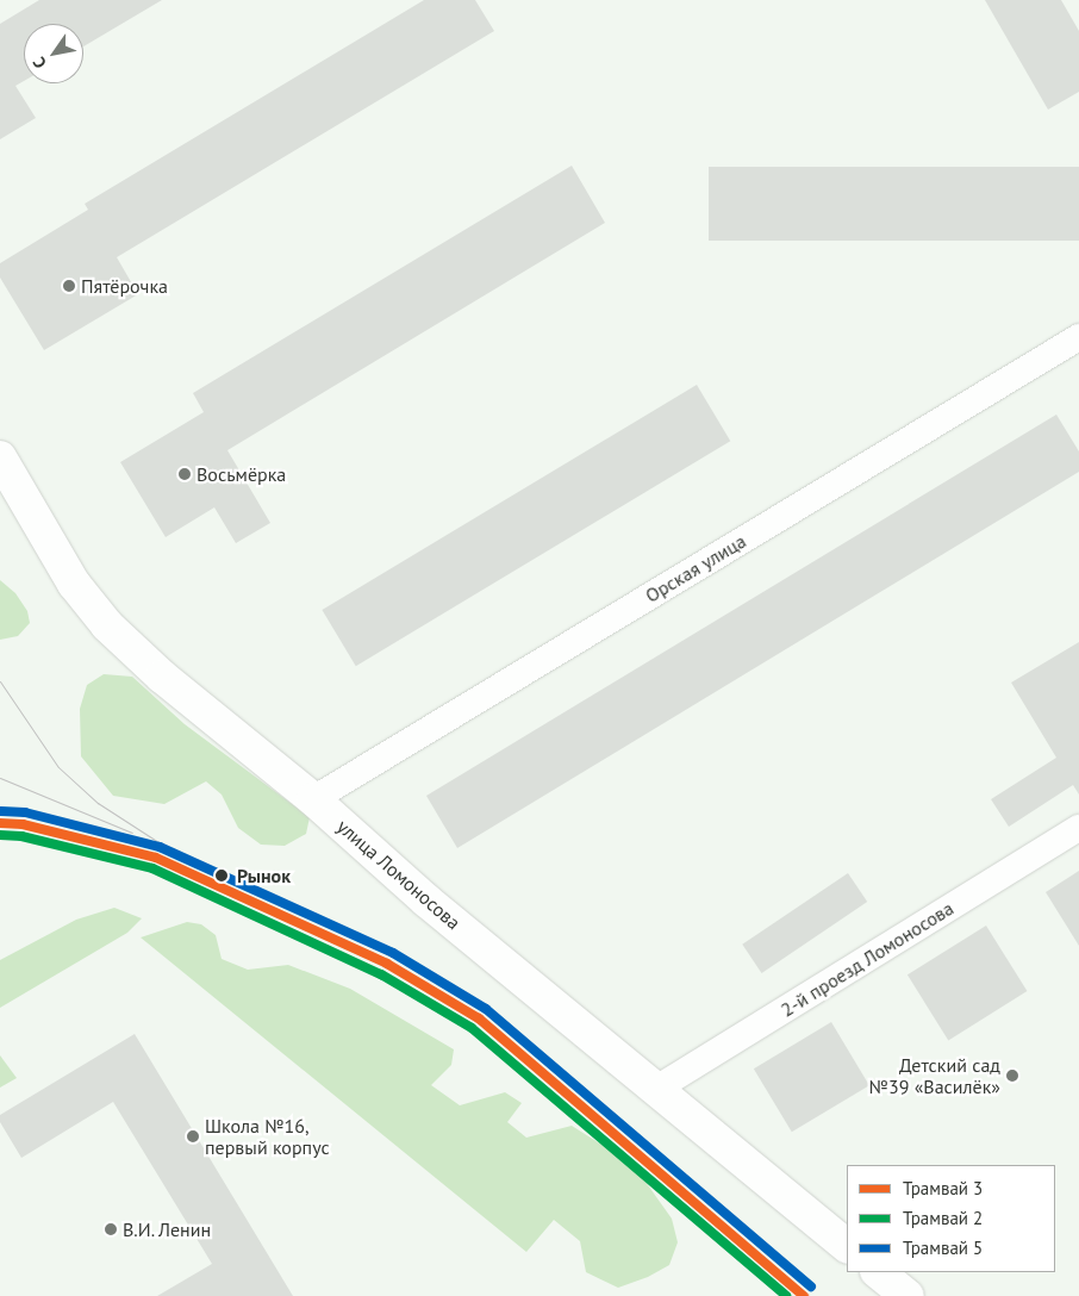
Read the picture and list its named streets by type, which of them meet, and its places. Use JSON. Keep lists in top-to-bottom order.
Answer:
{
  "streets": {
    "street": ["Орская улица", "улица Ломоносова", "2-й проезд Ломоносова"]
  },
  "crossings": [
    ["Орская улица", "улица Ломоносова"],
    ["улица Ломоносова", "2-й проезд Ломоносова"]
  ],
  "places": [
    "Пятёрочка",
    "Восьмёрка",
    "Рынок",
    "Детский сад №39 «Василёк»",
    "Школа №16, первый корпус",
    "В.И. Ленин"
  ],
  "lines": ["tram line 5", "tram line 3", "tram line 2"],
  "legend": ["Трамвай 3", "Трамвай 2", "Трамвай 5"],
  "north": "bottom left"
}
